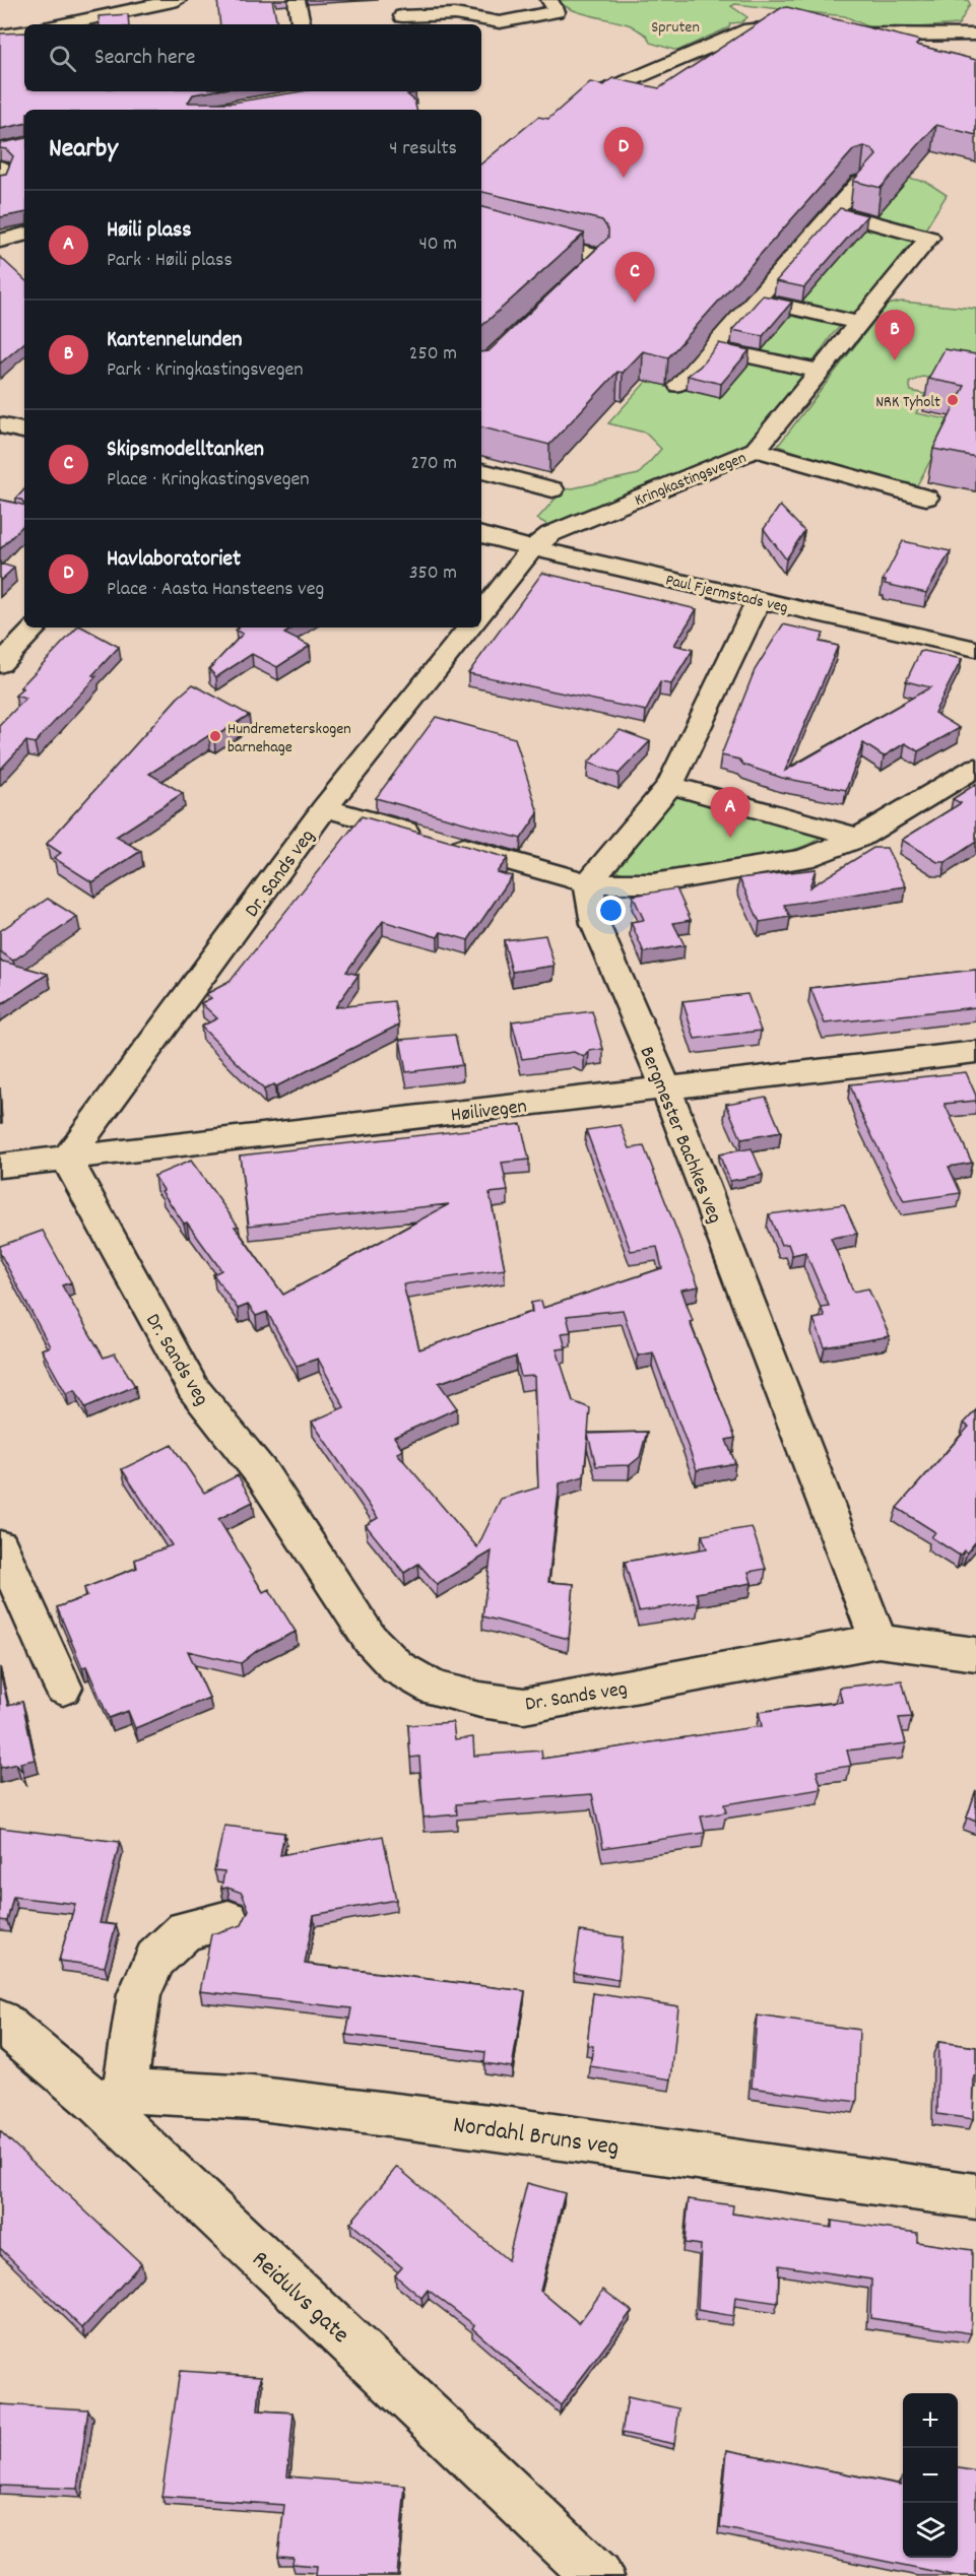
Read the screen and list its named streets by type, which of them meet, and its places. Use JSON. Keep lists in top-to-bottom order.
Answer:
{
  "streets": {
    "street": [
      "Kringkastingsvegen",
      "Paul Fjermstads veg",
      "Dr. Sands veg",
      "Høilivegen",
      "Bergmester Bachkes veg",
      "Nordahl Bruns veg",
      "Reidulvs gate"
    ]
  },
  "crossings": [
    ["Kringkastingsvegen", "Paul Fjermstads veg"],
    ["Dr. Sands veg", "Høilivegen"],
    ["Dr. Sands veg", "Bergmester Bachkes veg"],
    ["Høilivegen", "Bergmester Bachkes veg"],
    ["Nordahl Bruns veg", "Reidulvs gate"]
  ],
  "parks": ["Spruten"],
  "places": ["NRK Tyholt", "Hundremeterskogen barnehage"],
  "page": {
    "search": "Search here",
    "heading": ["Nearby", "4 results"],
    "pins": [
      "D",
      "C",
      "B",
      "A"
    ],
    "list": [
      {
        "mark": "A",
        "name": "Høili plass",
        "note": "Park · Høili plass",
        "value": "40 m"
      },
      {
        "mark": "B",
        "name": "Kantennelunden",
        "note": "Park · Kringkastingsvegen",
        "value": "250 m"
      },
      {
        "mark": "C",
        "name": "Skipsmodelltanken",
        "note": "Place · Kringkastingsvegen",
        "value": "270 m"
      },
      {
        "mark": "D",
        "name": "Havlaboratoriet",
        "note": "Place · Aasta Hansteens veg",
        "value": "350 m"
      }
    ],
    "map_buttons": ["+", "−"]
  }
}
